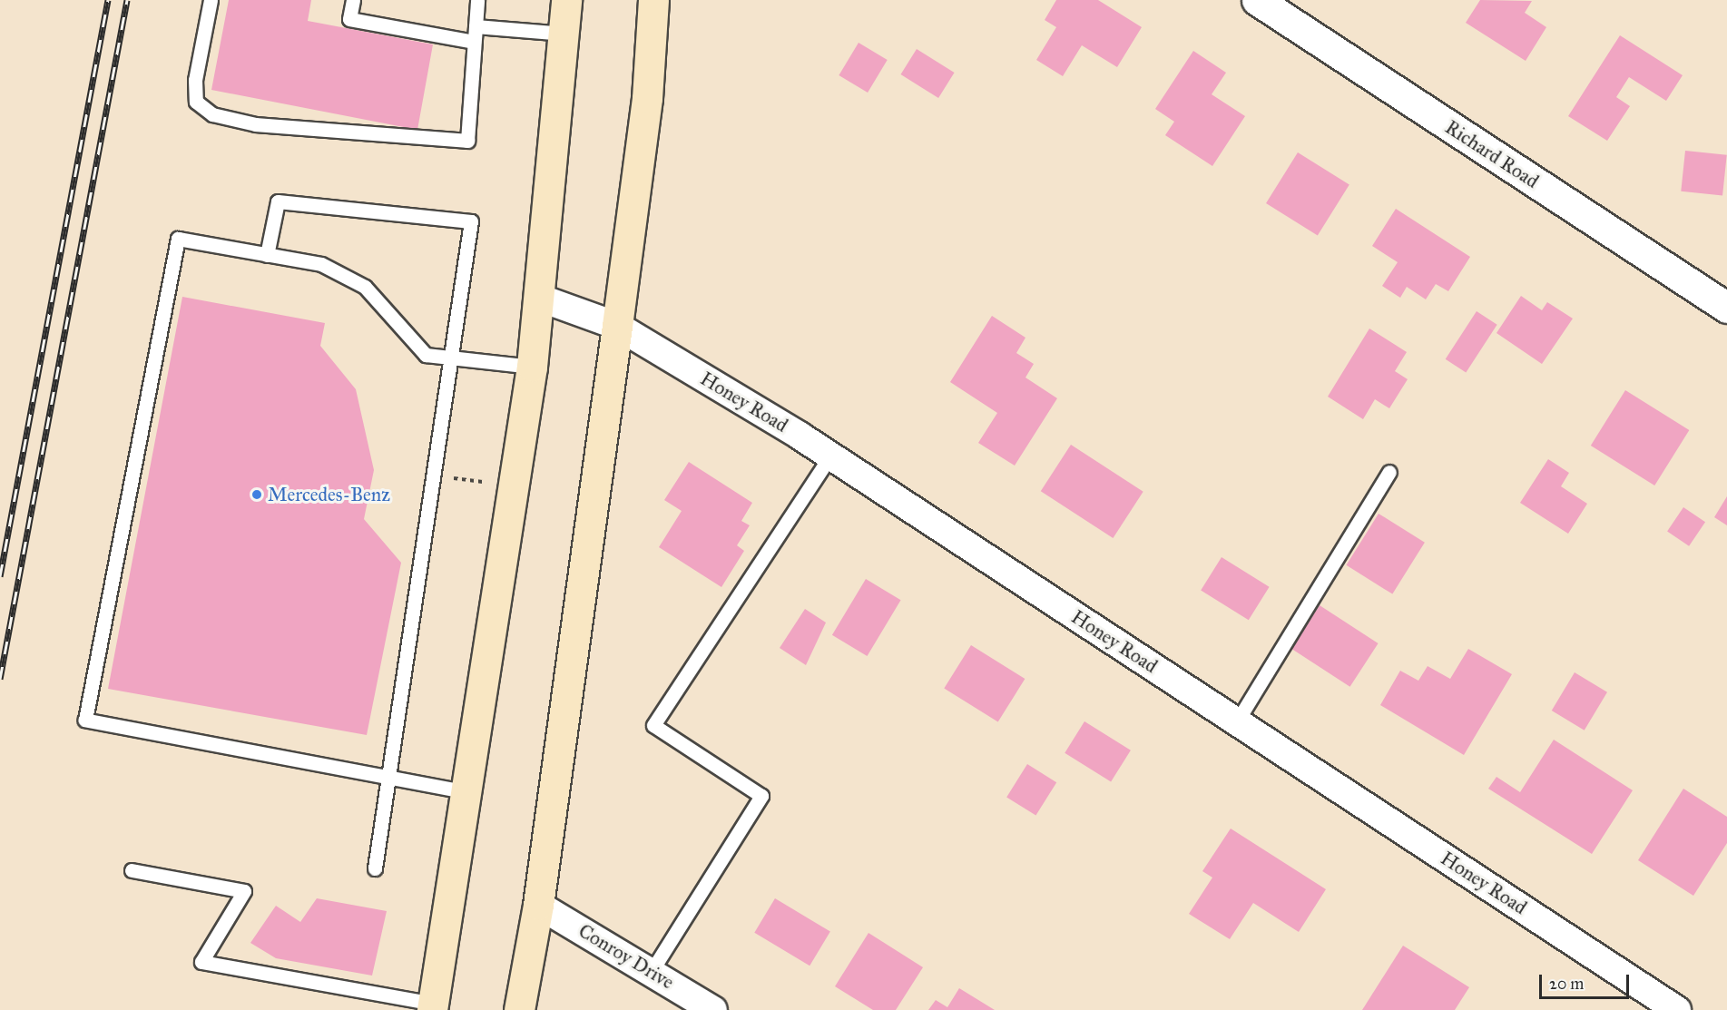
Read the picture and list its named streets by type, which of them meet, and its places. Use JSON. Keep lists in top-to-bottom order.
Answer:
{
  "streets": {
    "street": ["Richard Road", "Honey Road", "Conroy Drive"]
  },
  "places": ["Mercedes-Benz"],
  "scale_bar": "20 m"
}
